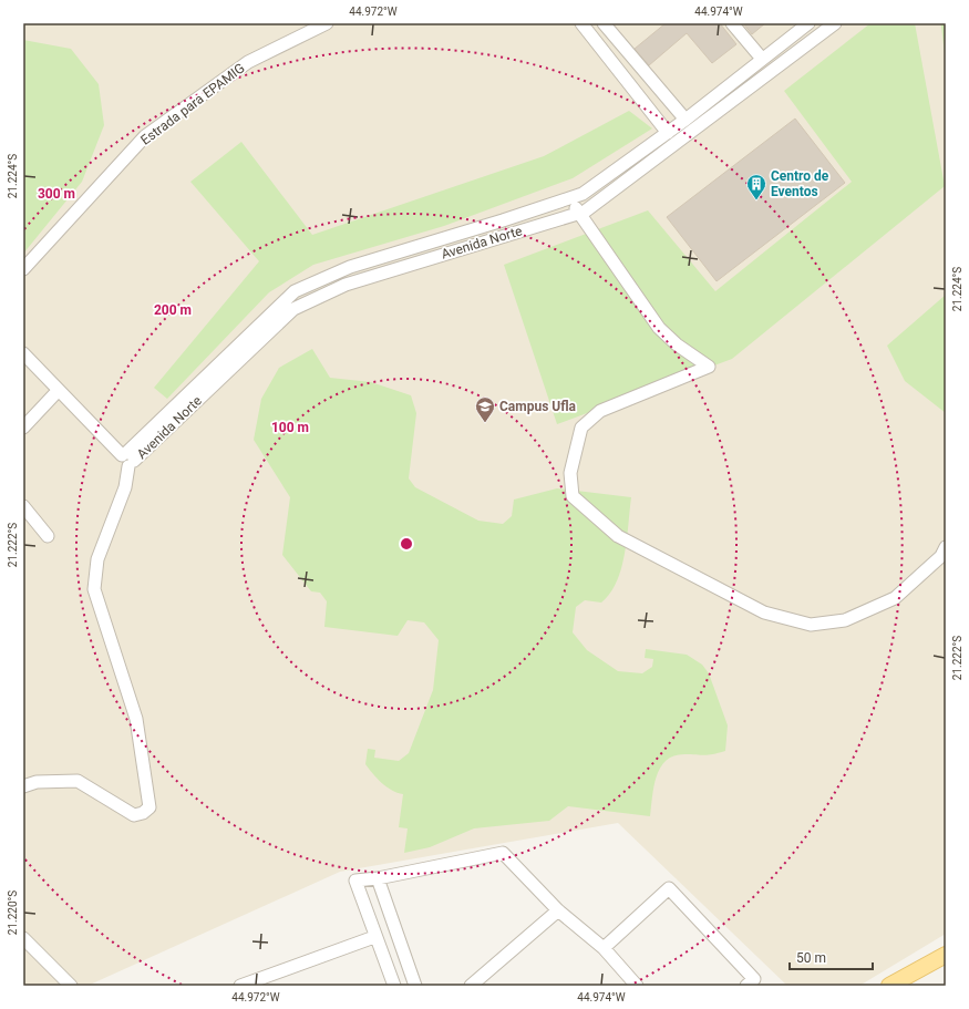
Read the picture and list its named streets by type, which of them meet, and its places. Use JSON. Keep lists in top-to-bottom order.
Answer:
{
  "streets": {
    "street": ["Estrada para EPAMIG", "Avenida Norte"]
  },
  "places": {
    "building": ["Centro de Eventos"],
    "school or university": ["Campus Ufla"]
  },
  "scale_bar": "50 m",
  "coordinates": [
    "44.972°W",
    "44.974°W",
    "21.224°S",
    "21.222°S",
    "21.220°S"
  ],
  "rings": ["300 m", "200 m", "100 m"]
}
